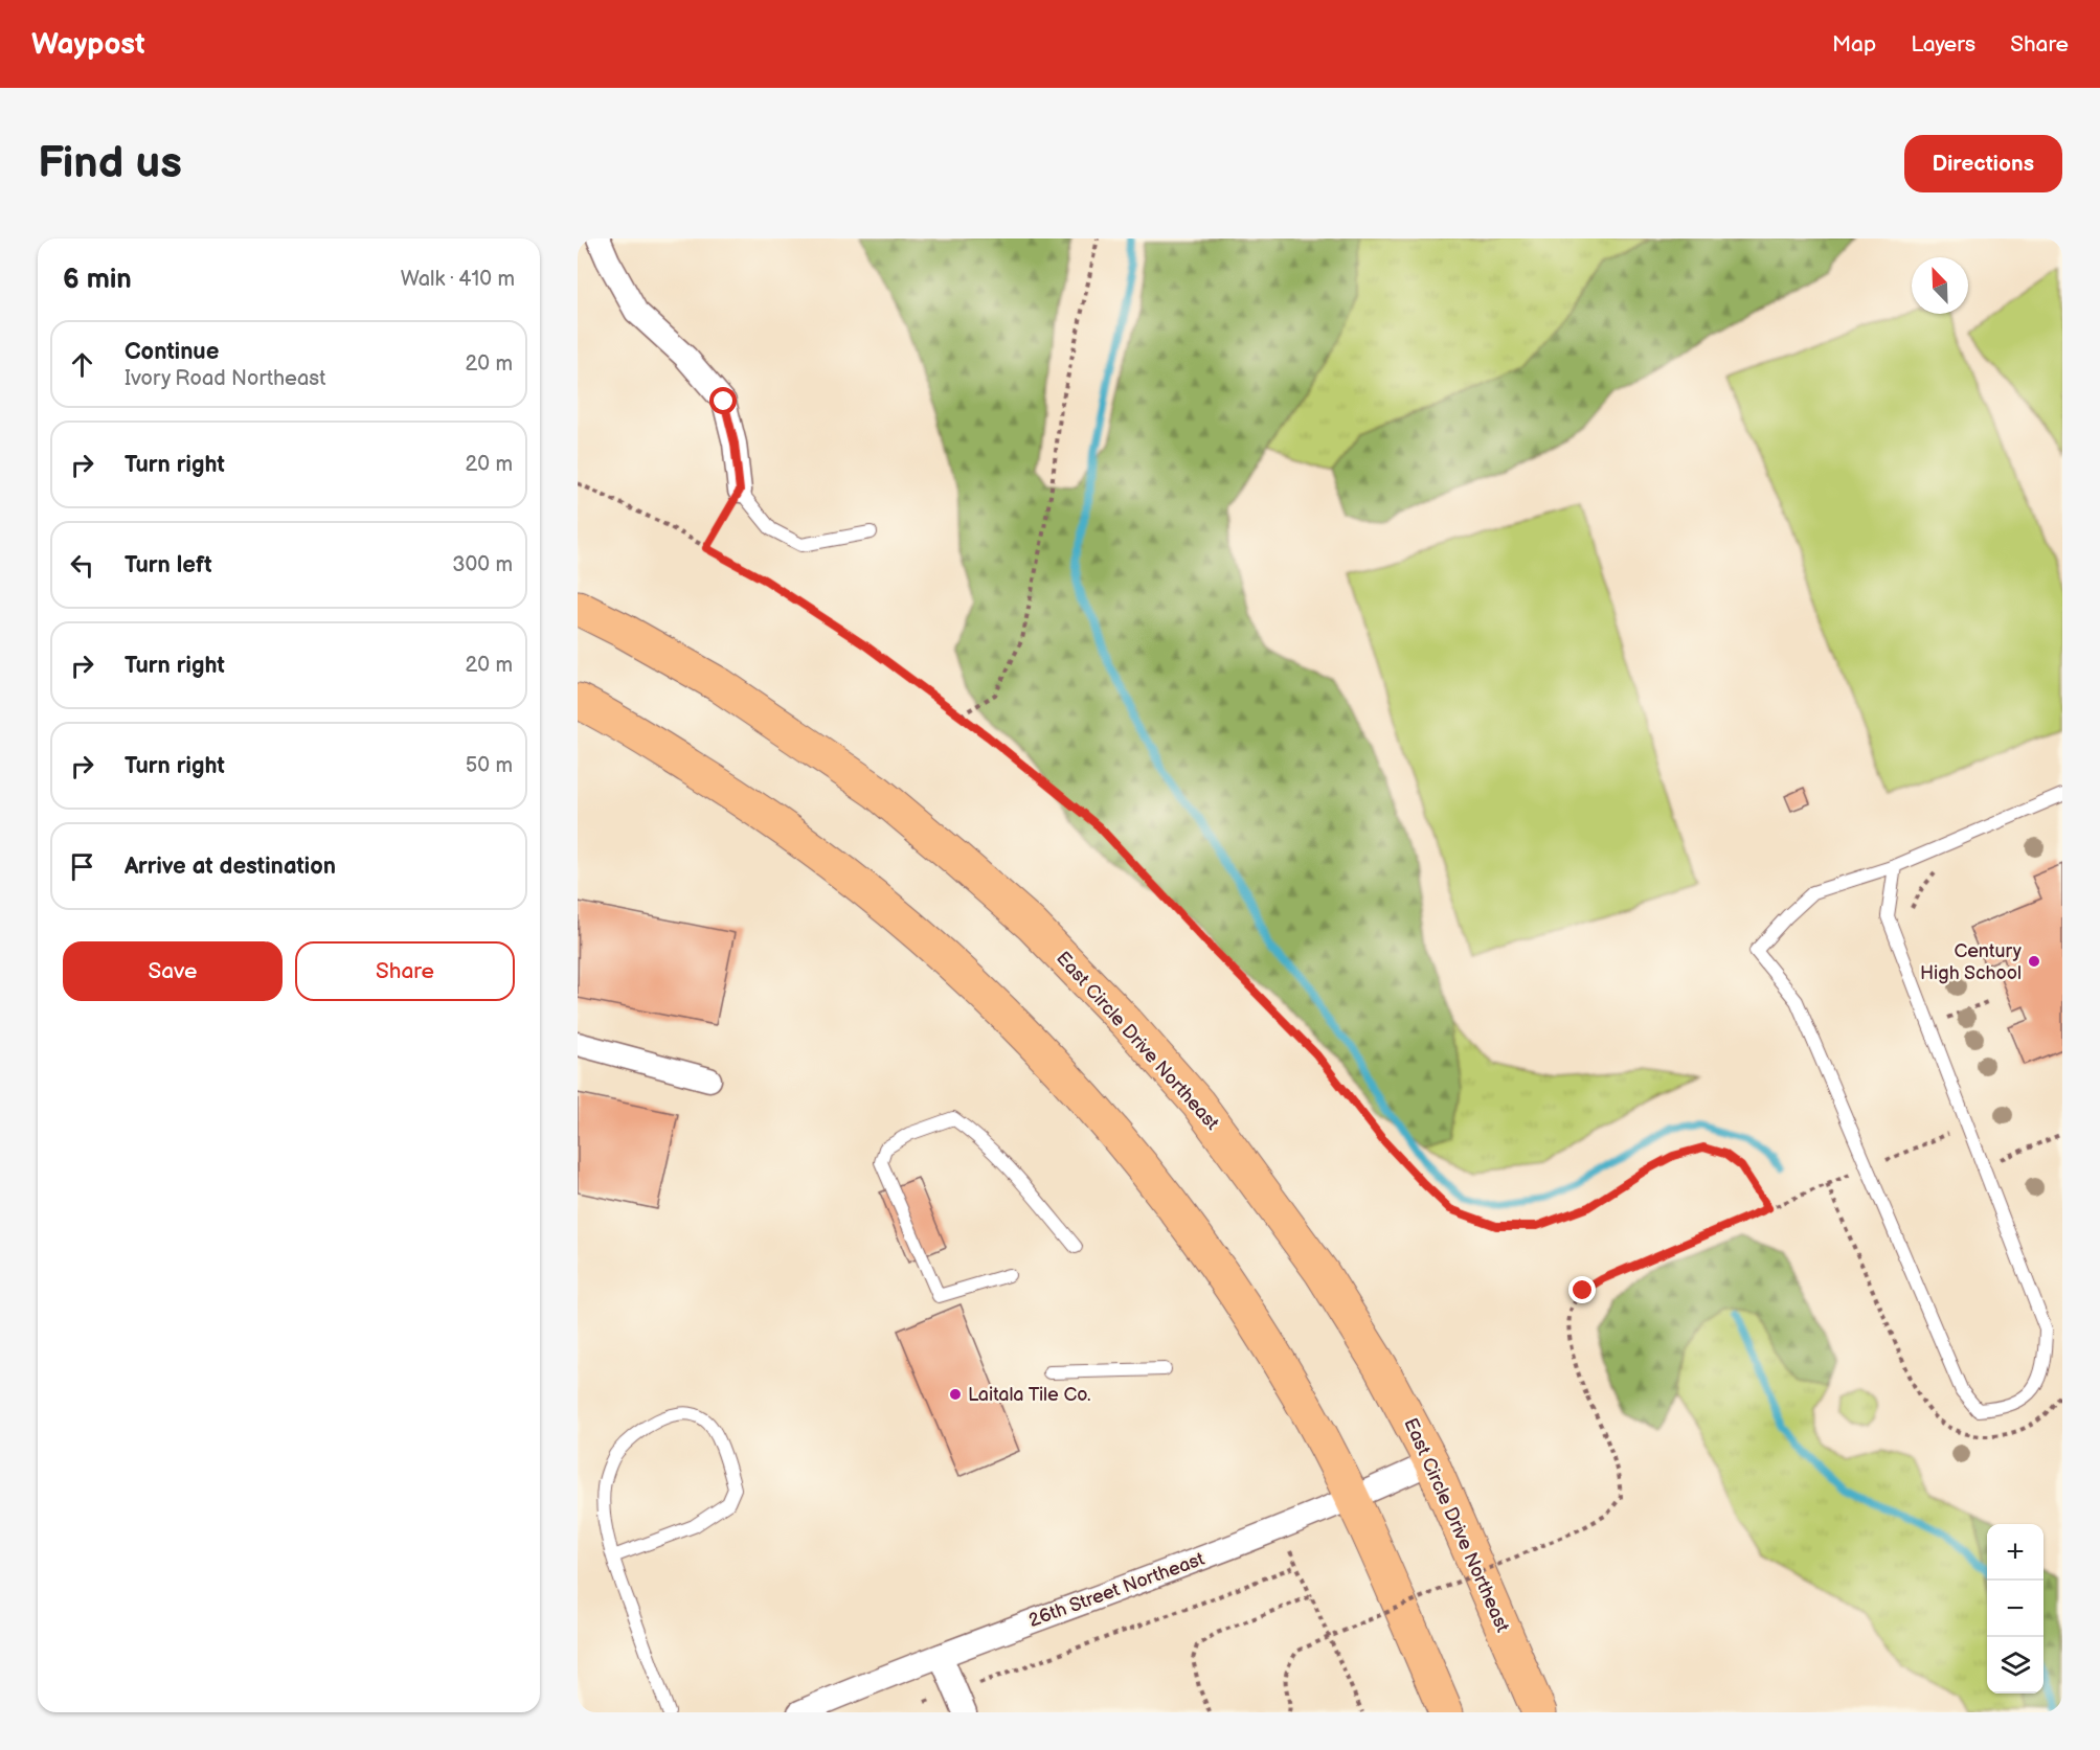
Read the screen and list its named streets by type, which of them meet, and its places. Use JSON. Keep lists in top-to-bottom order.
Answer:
{
  "streets": {
    "main road": ["East Circle Drive Northeast"],
    "street": ["26th Street Northeast"]
  },
  "crossings": [
    ["East Circle Drive Northeast", "26th Street Northeast"]
  ],
  "places": ["Century High School", "Laitala Tile Co."],
  "north": "top left",
  "page": {
    "header": "Waypost",
    "nav": ["Map", "Layers", "Share"],
    "buttons": [
      "Directions",
      ["Save", "Share"]
    ],
    "title": "Find us",
    "heading": ["6 min", "Walk · 410 m"],
    "list": [
      ["Continue", "Ivory Road Northeast", "20 m"],
      ["Turn right", "20 m"],
      ["Turn left", "300 m"],
      ["Turn right", "20 m"],
      ["Turn right", "50 m"],
      "Arrive at destination"
    ],
    "map_buttons": ["+", "−"]
  }
}
